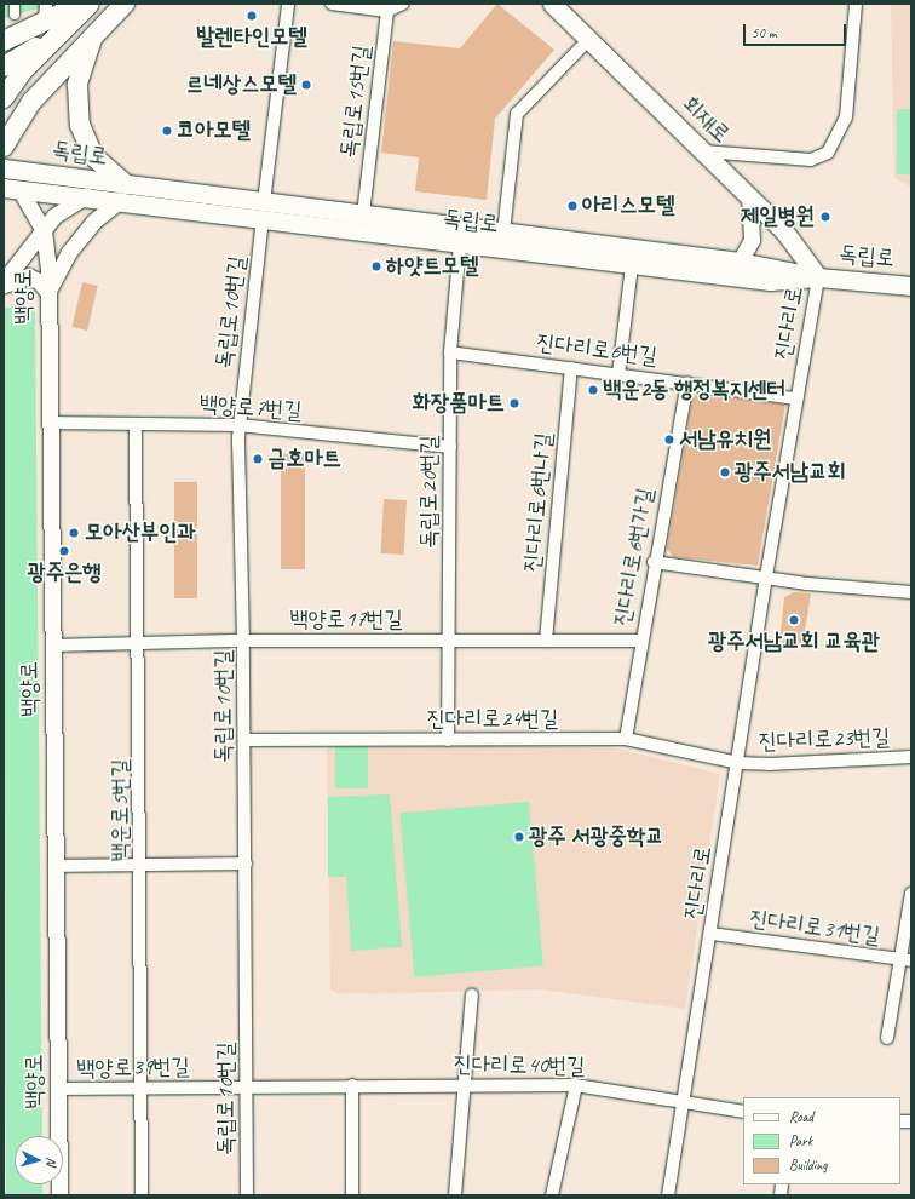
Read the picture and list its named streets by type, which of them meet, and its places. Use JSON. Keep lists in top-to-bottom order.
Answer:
{
  "streets": {
    "main road": ["회재로", "독립로"],
    "street": [
      "독립로15번길",
      "백양로",
      "독립로10번길",
      "진다리로",
      "진다리로6번길",
      "백양로7번길",
      "독립로20번길",
      "진다리로6번나길",
      "진다리로6번가길",
      "백양로17번길",
      "진다리로24번길",
      "진다리로23번길",
      "백운로5번길",
      "진다리로31번길",
      "진다리로40번길",
      "백양로39번길"
    ]
  },
  "crossings": [
    ["독립로15번길", "독립로"],
    ["회재로", "독립로"],
    ["회재로", "진다리로"],
    ["독립로", "백양로"],
    ["독립로", "독립로10번길"],
    ["독립로", "진다리로"],
    ["독립로", "독립로20번길"],
    ["백양로", "백양로7번길"],
    ["백양로", "백양로17번길"],
    ["백양로", "백양로39번길"],
    ["독립로10번길", "백양로7번길"],
    ["독립로10번길", "백양로17번길"],
    ["독립로10번길", "진다리로24번길"],
    ["독립로10번길", "백양로39번길"],
    ["진다리로", "진다리로6번길"],
    ["진다리로", "진다리로24번길"],
    ["진다리로", "진다리로23번길"],
    ["진다리로", "진다리로31번길"],
    ["진다리로", "진다리로40번길"],
    ["진다리로6번길", "독립로20번길"],
    ["진다리로6번길", "진다리로6번나길"],
    ["진다리로6번길", "진다리로6번가길"],
    ["백양로7번길", "독립로20번길"],
    ["백양로7번길", "백운로5번길"],
    ["독립로20번길", "백양로17번길"],
    ["독립로20번길", "진다리로24번길"],
    ["진다리로6번나길", "백양로17번길"],
    ["진다리로6번가길", "백양로17번길"],
    ["진다리로6번가길", "진다리로24번길"],
    ["백양로17번길", "백운로5번길"],
    ["진다리로24번길", "진다리로23번길"],
    ["백운로5번길", "백양로39번길"],
    ["진다리로40번길", "백양로39번길"]
  ],
  "places": [
    "발렌타인모텔",
    "르네상스모텔",
    "코아모텔",
    "아리스모텔",
    "제일병원",
    "하얏트모텔",
    "백운2동 행정복지센터",
    "화장품마트",
    "서남유치원",
    "금호마트",
    "광주서남교회",
    "모아산부인과",
    "광주은행",
    "광주서남교회 교육관",
    "광주 서광중학교"
  ],
  "legend": ["Road", "Park", "Building"],
  "scale_bar": "50 m",
  "north": "right"
}
